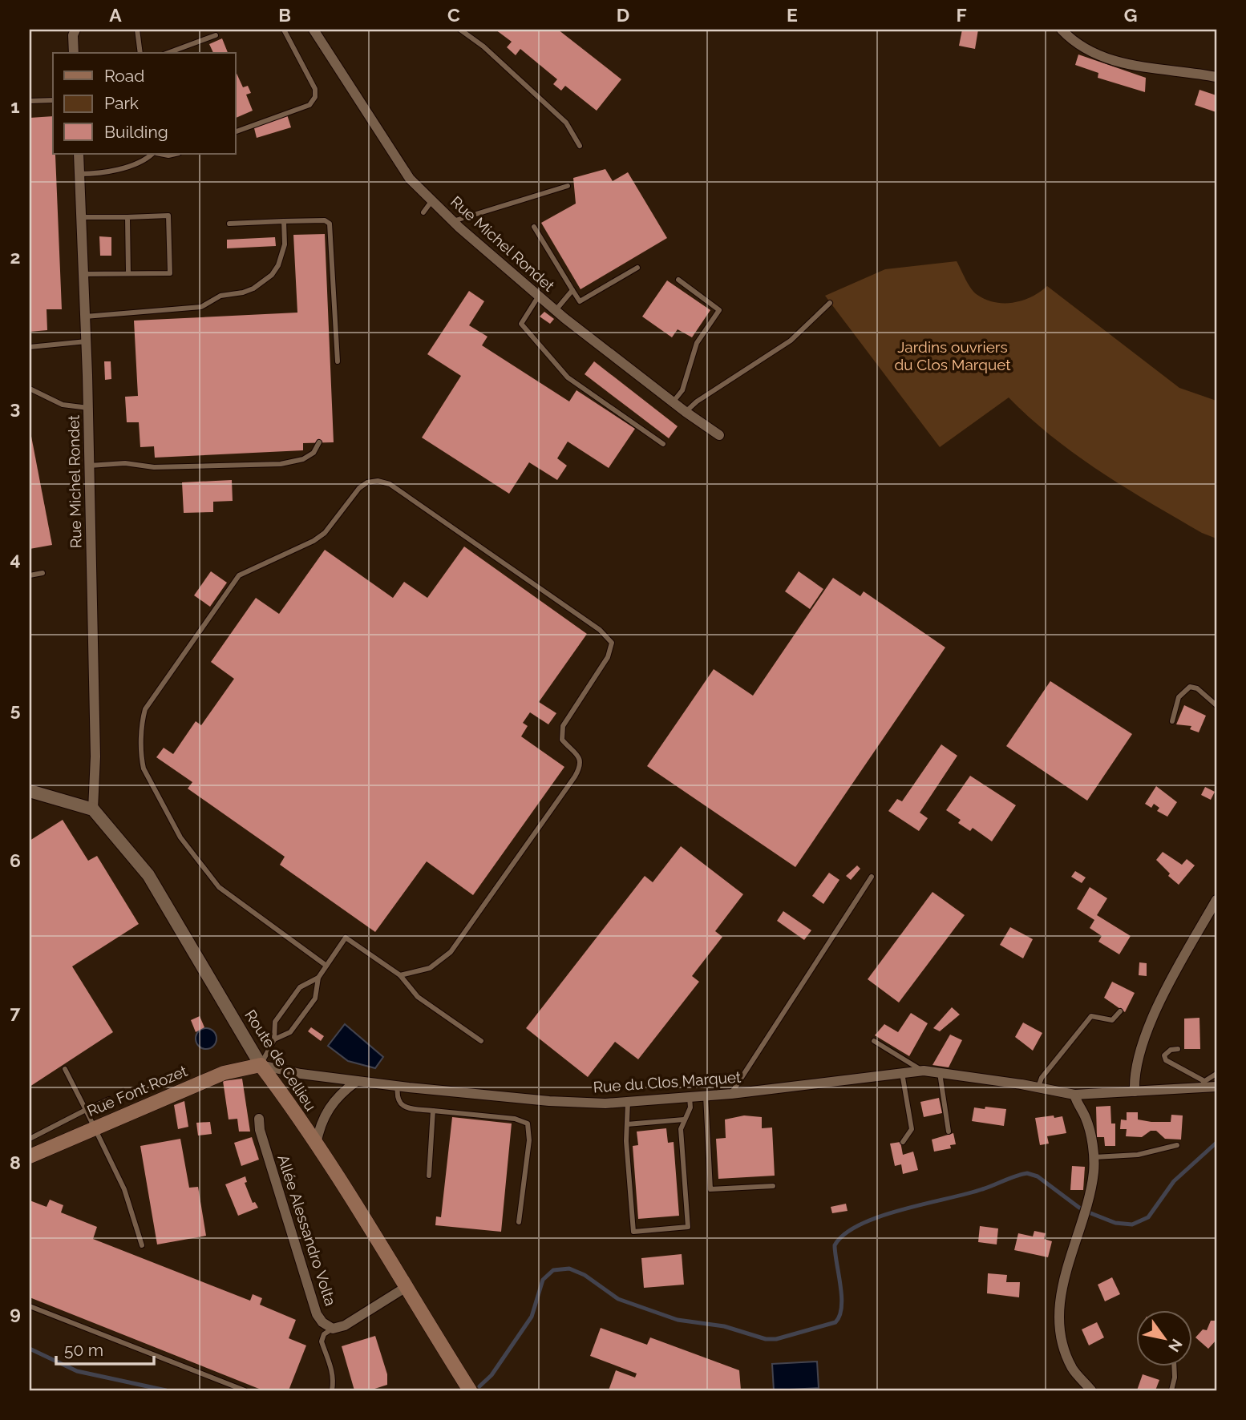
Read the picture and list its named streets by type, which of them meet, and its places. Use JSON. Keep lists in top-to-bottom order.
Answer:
{
  "streets": {
    "main road": ["Route de Cellieu", "Rue Font Rozet"],
    "street": ["Rue Michel Rondet", "Rue du Clos Marquet", "Allée Alessandro Volta"]
  },
  "crossings": [
    ["Rue Michel Rondet", "Route de Cellieu"],
    ["Route de Cellieu", "Rue du Clos Marquet"],
    ["Route de Cellieu", "Rue Font Rozet"],
    ["Route de Cellieu", "Allée Alessandro Volta"],
    ["Rue du Clos Marquet", "Rue Font Rozet"]
  ],
  "parks": ["Jardins ouvriers du Clos Marquet"],
  "legend": ["Road", "Park", "Building"],
  "scale_bar": "50 m",
  "north": "bottom right",
  "grid": {
    "columns": [
      "A",
      "B",
      "C",
      "D",
      "E",
      "F",
      "G"
    ],
    "rows": [
      "1",
      "2",
      "3",
      "4",
      "5",
      "6",
      "7",
      "8",
      "9"
    ]
  }
}
